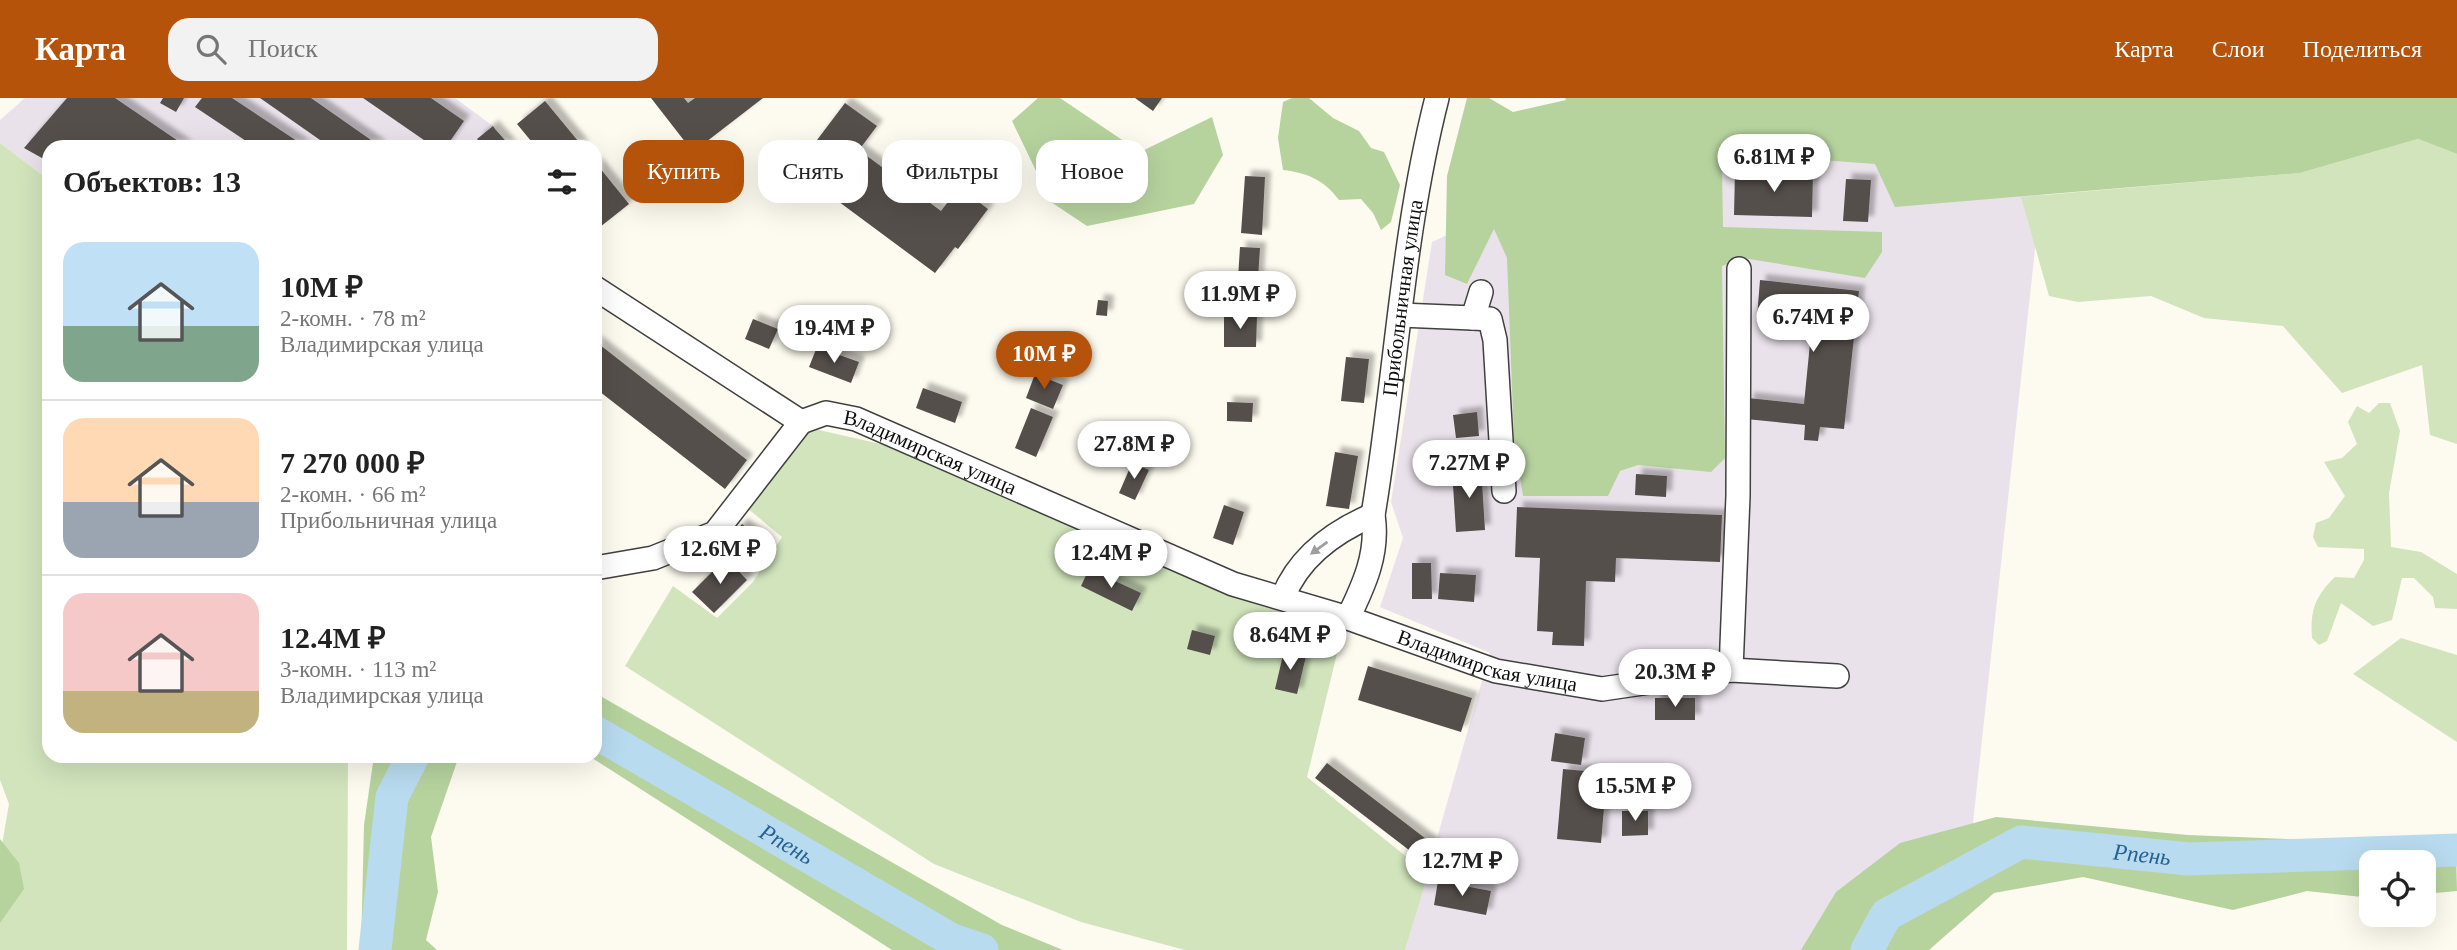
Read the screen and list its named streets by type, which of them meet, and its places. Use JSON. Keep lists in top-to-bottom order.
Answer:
{
  "streets": {
    "street": ["Прибольничная улица", "Владимирская улица"]
  },
  "crossings": [
    ["Прибольничная улица", "Владимирская улица"]
  ],
  "water": ["Рпень"],
  "page": {
    "header": "Карта",
    "search": "Поиск",
    "nav": ["Карта", "Слои", "Поделиться"],
    "price": [
      "6.81M ₽",
      "11.9M ₽",
      "6.74M ₽",
      "19.4M ₽",
      "10M ₽",
      "27.8M ₽",
      "7.27M ₽",
      "12.6M ₽",
      "12.4M ₽",
      "8.64M ₽",
      "20.3M ₽",
      "15.5M ₽",
      "12.7M ₽"
    ],
    "chip": [
      "Купить",
      "Снять",
      "Фильтры",
      "Новое"
    ],
    "heading": "Объектов: 13",
    "list": [
      {
        "name": "10M ₽",
        "note": "2-комн. · 78 m² · Владимирская улица"
      },
      {
        "name": "7 270 000 ₽",
        "note": "2-комн. · 66 m² · Прибольничная улица"
      },
      {
        "name": "12.4M ₽",
        "note": "3-комн. · 113 m² · Владимирская улица"
      }
    ]
  }
}
